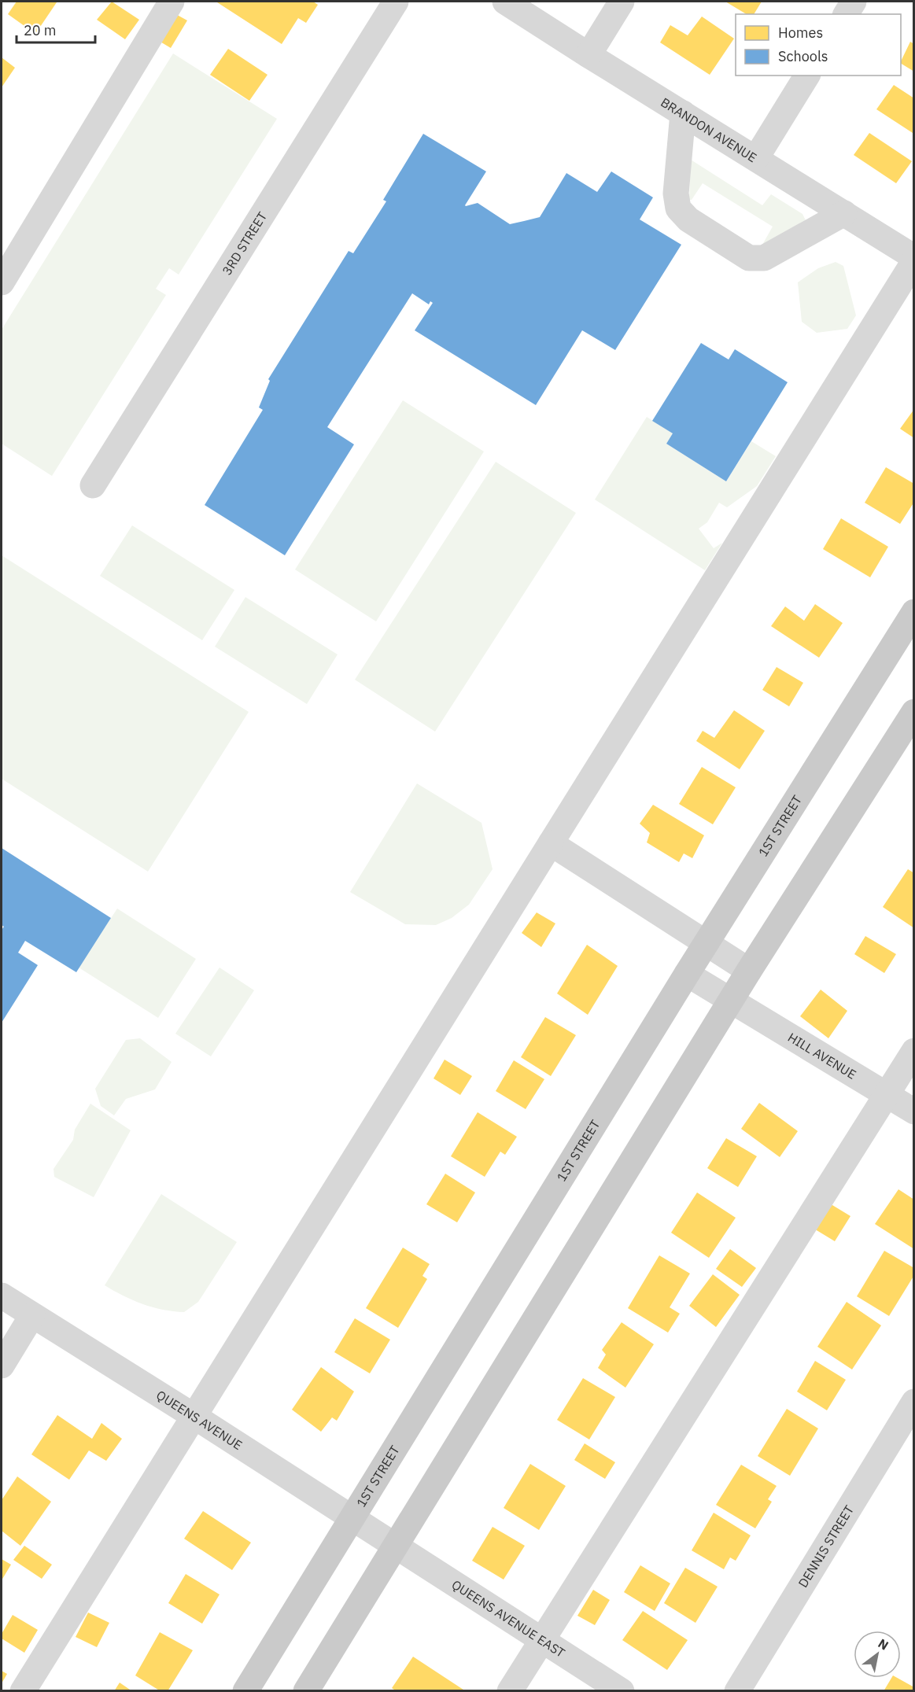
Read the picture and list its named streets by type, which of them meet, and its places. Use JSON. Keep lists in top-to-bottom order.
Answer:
{
  "streets": {
    "main road": ["1ST STREET"],
    "street": [
      "BRANDON AVENUE",
      "3RD STREET",
      "HILL AVENUE",
      "QUEENS AVENUE",
      "DENNIS STREET",
      "QUEENS AVENUE EAST"
    ]
  },
  "crossings": [
    ["1ST STREET", "HILL AVENUE"],
    ["1ST STREET", "QUEENS AVENUE"],
    ["QUEENS AVENUE", "QUEENS AVENUE EAST"]
  ],
  "legend": ["Homes", "Schools"],
  "scale_bar": "20 m",
  "north": "top right"
}
